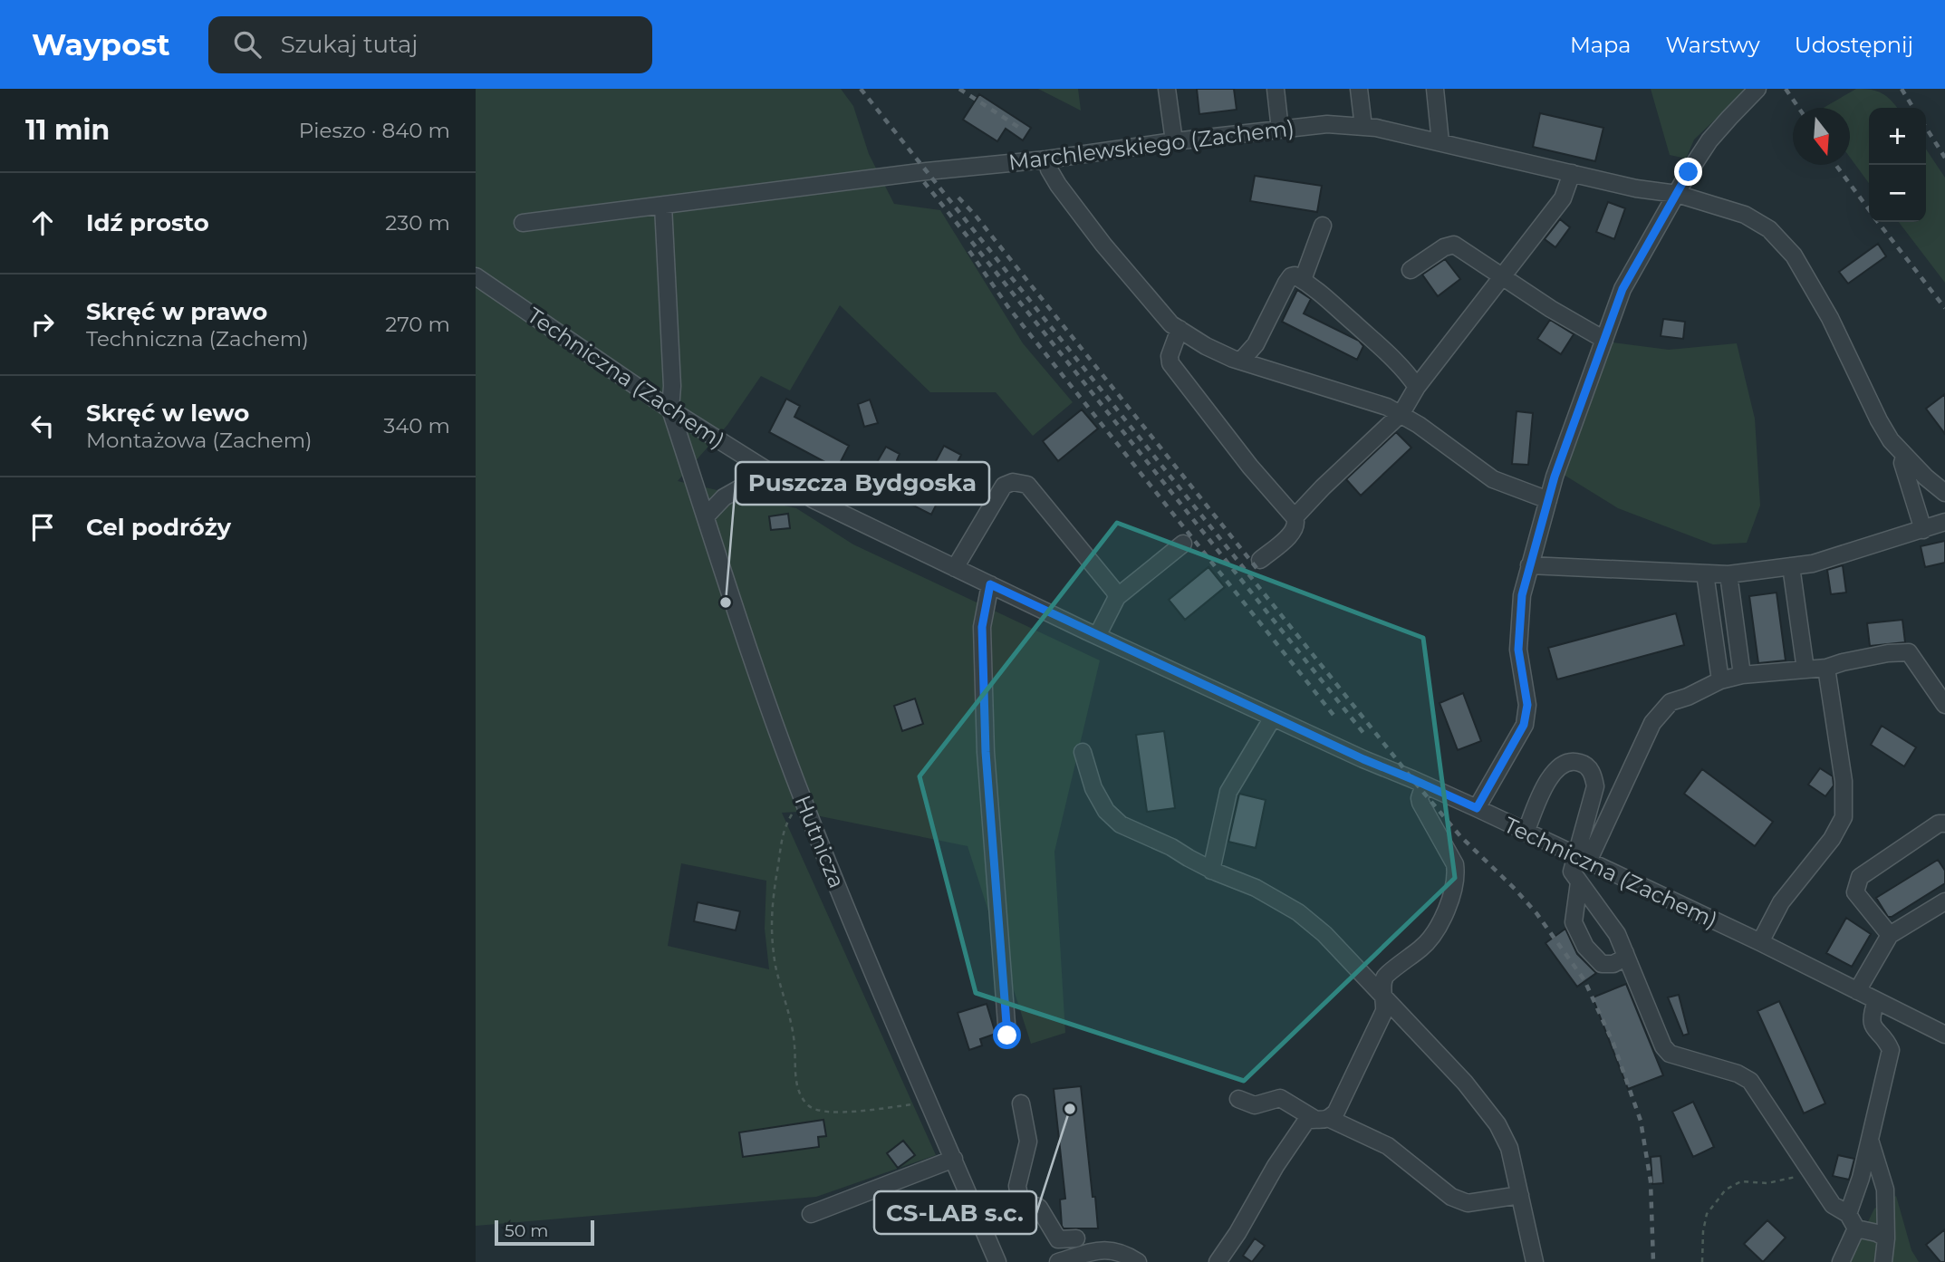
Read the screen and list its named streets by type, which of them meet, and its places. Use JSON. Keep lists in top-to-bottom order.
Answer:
{
  "streets": {
    "street": ["Marchlewskiego (Zachem)", "Techniczna (Zachem)", "Hutnicza"]
  },
  "crossings": [
    ["Techniczna (Zachem)", "Hutnicza"]
  ],
  "places": ["Puszcza Bydgoska", "CS-LAB s.c."],
  "scale_bar": "50 m",
  "north": "bottom",
  "page": {
    "header": "Waypost",
    "search": "Szukaj tutaj",
    "nav": ["Mapa", "Warstwy", "Udostępnij"],
    "heading": ["11 min", "Pieszo · 840 m"],
    "map_buttons": ["+", "−"],
    "list": [
      ["Idź prosto", "230 m"],
      ["Skręć w prawo", "Techniczna (Zachem)", "270 m"],
      ["Skręć w lewo", "Montażowa (Zachem)", "340 m"],
      "Cel podróży"
    ],
    "scale": "50 m"
  }
}
